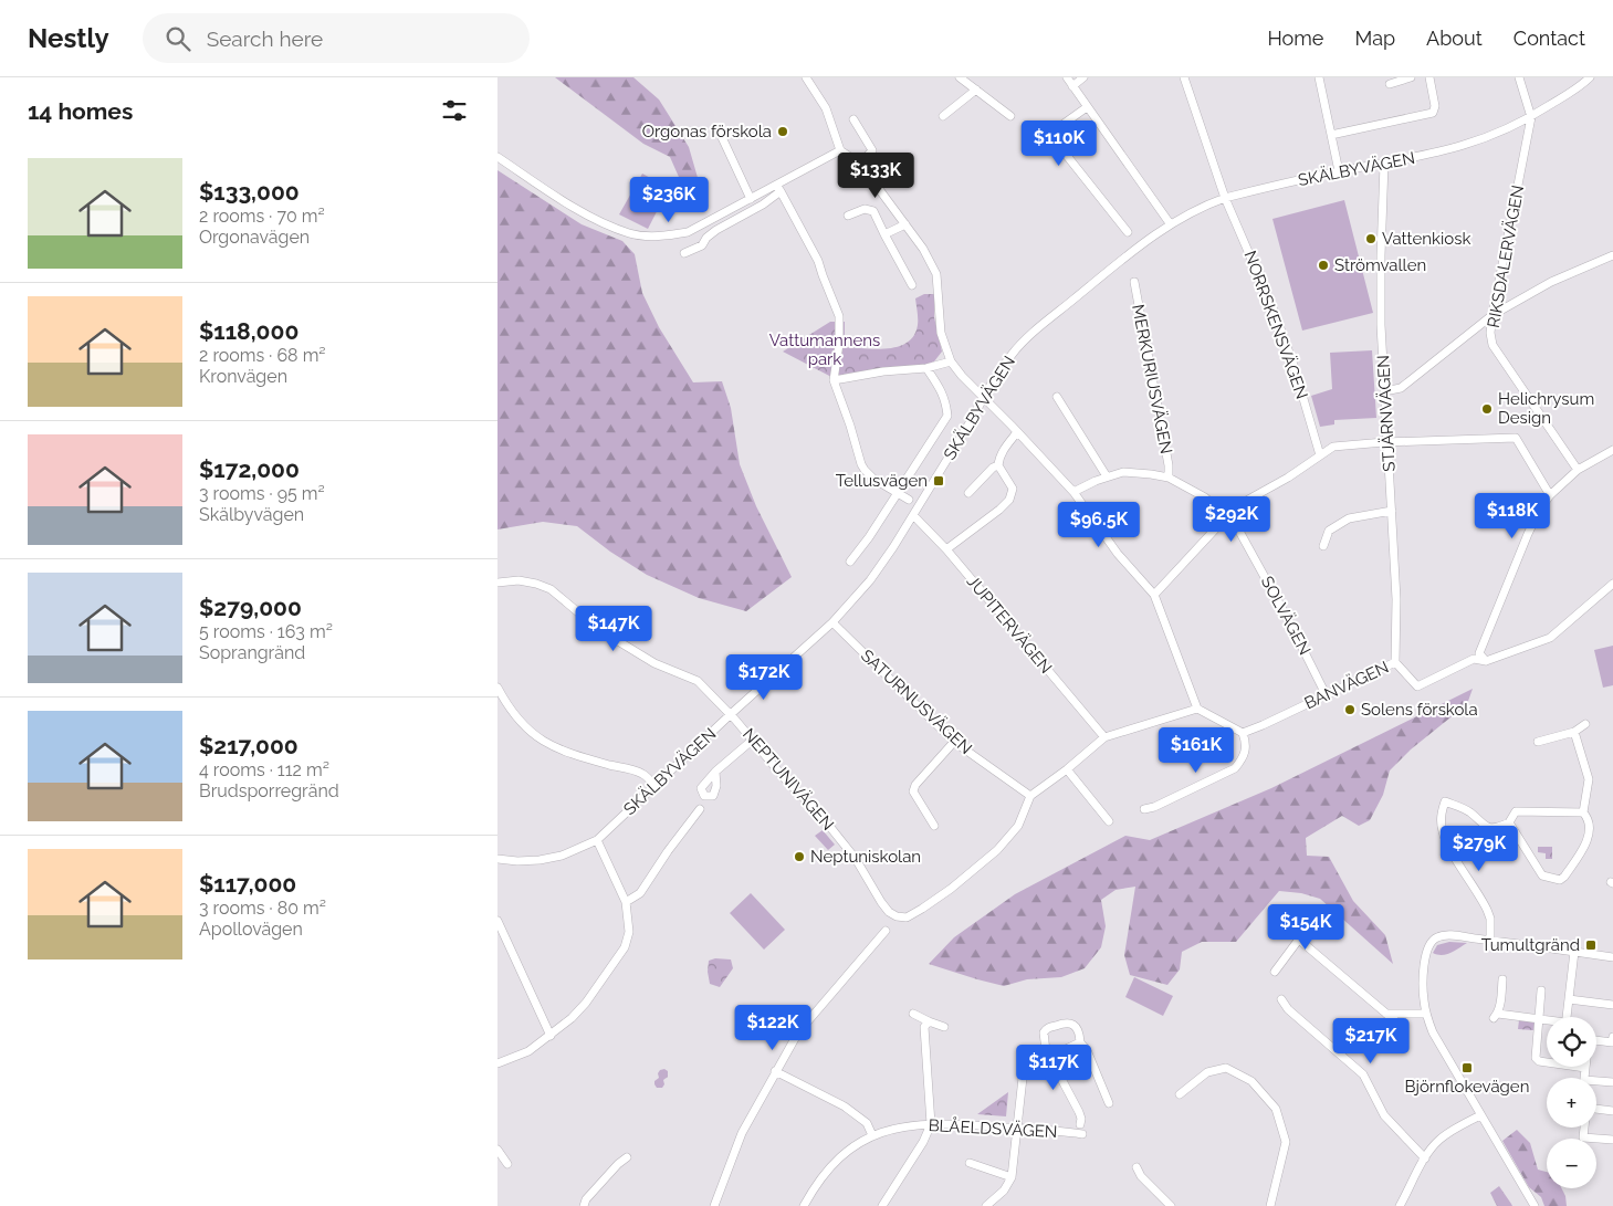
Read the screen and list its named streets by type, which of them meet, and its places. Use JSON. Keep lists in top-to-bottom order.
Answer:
{
  "streets": {
    "street": [
      "SKÄLBYVÄGEN",
      "RIKSDALERVÄGEN",
      "NORRSKENSVÄGEN",
      "MERKURIUSVÄGEN",
      "STJÄRNVÄGEN",
      "SOLVÄGEN",
      "JUPITERVÄGEN",
      "BANVÄGEN",
      "SATURNUSVÄGEN",
      "NEPTUNIVÄGEN",
      "BLÅELDSVÄGEN"
    ]
  },
  "crossings": [
    ["SKÄLBYVÄGEN", "RIKSDALERVÄGEN"],
    ["SKÄLBYVÄGEN", "NORRSKENSVÄGEN"],
    ["SKÄLBYVÄGEN", "STJÄRNVÄGEN"],
    ["SKÄLBYVÄGEN", "JUPITERVÄGEN"],
    ["SKÄLBYVÄGEN", "SATURNUSVÄGEN"],
    ["SKÄLBYVÄGEN", "NEPTUNIVÄGEN"],
    ["MERKURIUSVÄGEN", "SOLVÄGEN"],
    ["STJÄRNVÄGEN", "BANVÄGEN"],
    ["SOLVÄGEN", "BANVÄGEN"],
    ["SATURNUSVÄGEN", "NEPTUNIVÄGEN"]
  ],
  "parks": ["Vattumannens park"],
  "places": {
    "other": [
      "Orgonas förskola",
      "Vattenkiosk",
      "Strömvallen",
      "Helichrysum Design",
      "Solens förskola",
      "Neptuniskolan"
    ],
    "transit": ["Tellusvägen", "Tumultgränd", "Björnflokevägen"]
  },
  "page": {
    "header": "Nestly",
    "search": "Search here",
    "nav": [
      "Home",
      "Map",
      "About",
      "Contact"
    ],
    "heading": "14 homes",
    "price": [
      "$110K",
      "$133K",
      "$236K",
      "$118K",
      "$292K",
      "$96.5K",
      "$147K",
      "$172K",
      "$161K",
      "$279K",
      "$154K",
      "$122K",
      "$217K",
      "$117K"
    ],
    "list": [
      {
        "name": "$133,000",
        "note": "2 rooms · 70 m² · Orgonavägen"
      },
      {
        "name": "$118,000",
        "note": "2 rooms · 68 m² · Kronvägen"
      },
      {
        "name": "$172,000",
        "note": "3 rooms · 95 m² · Skälbyvägen"
      },
      {
        "name": "$279,000",
        "note": "5 rooms · 163 m² · Soprangränd"
      },
      {
        "name": "$217,000",
        "note": "4 rooms · 112 m² · Brudsporregränd"
      },
      {
        "name": "$117,000",
        "note": "3 rooms · 80 m² · Apollovägen"
      }
    ],
    "map_buttons": ["+", "−"]
  }
}
